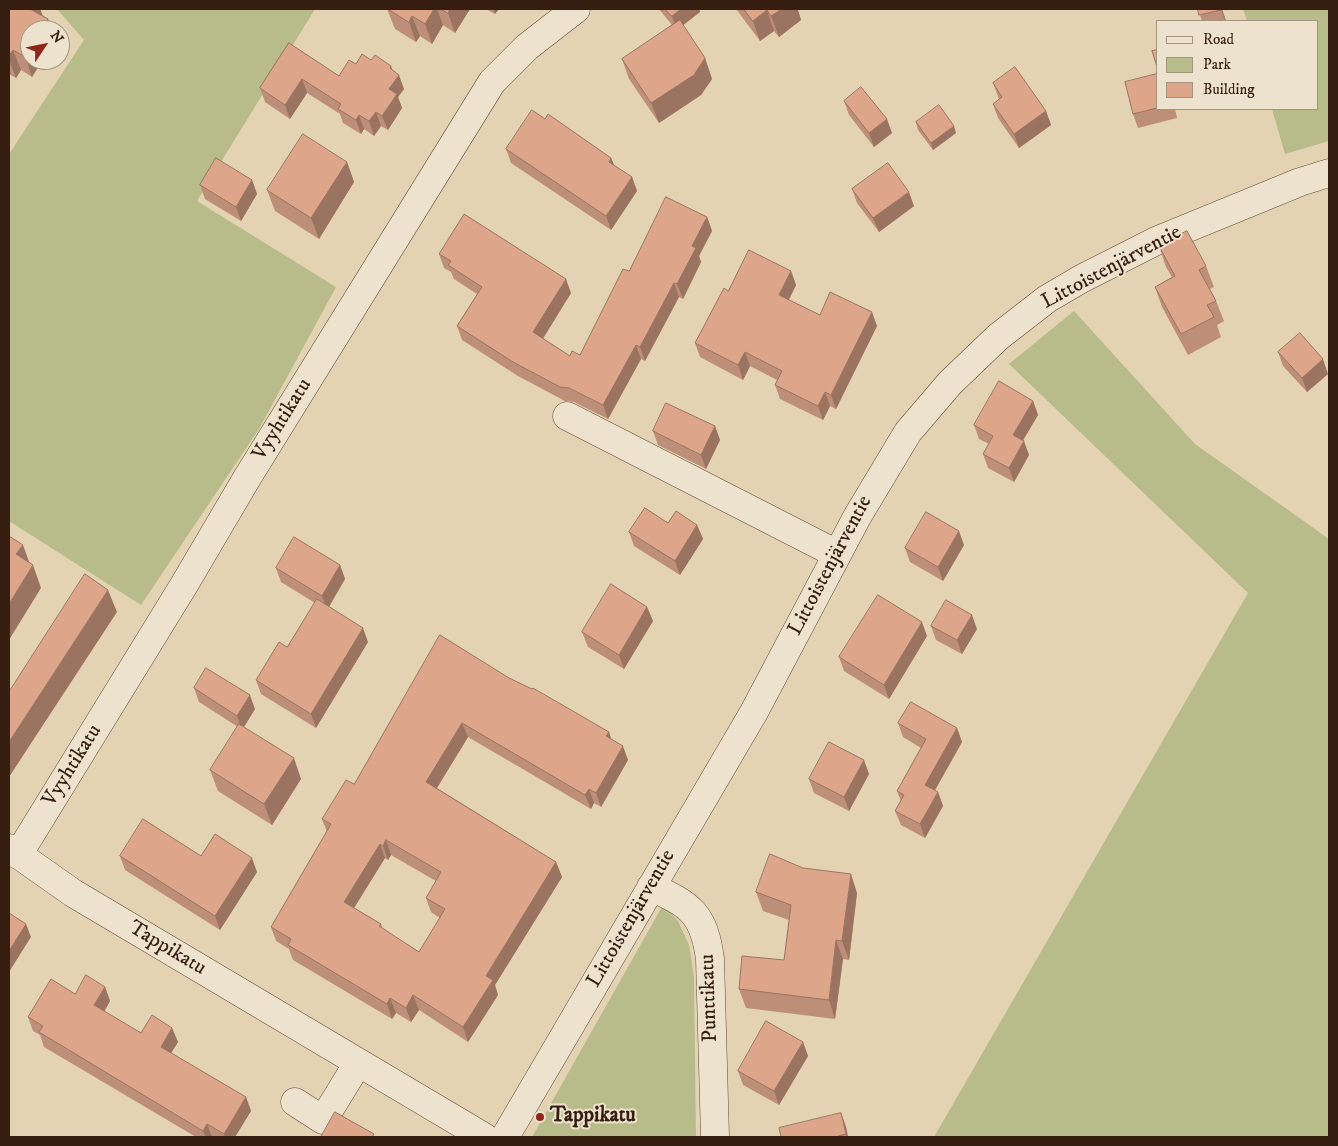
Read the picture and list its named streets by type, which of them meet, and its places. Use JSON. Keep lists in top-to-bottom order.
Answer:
{
  "streets": {
    "street": [
      "Littoistenjärventie",
      "Vyyhtikatu",
      "Tappikatu",
      "Punttikatu"
    ]
  },
  "crossings": [
    ["Littoistenjärventie", "Punttikatu"],
    ["Vyyhtikatu", "Tappikatu"]
  ],
  "places": ["Tappikatu"],
  "legend": ["Road", "Park", "Building"],
  "north": "top right"
}
